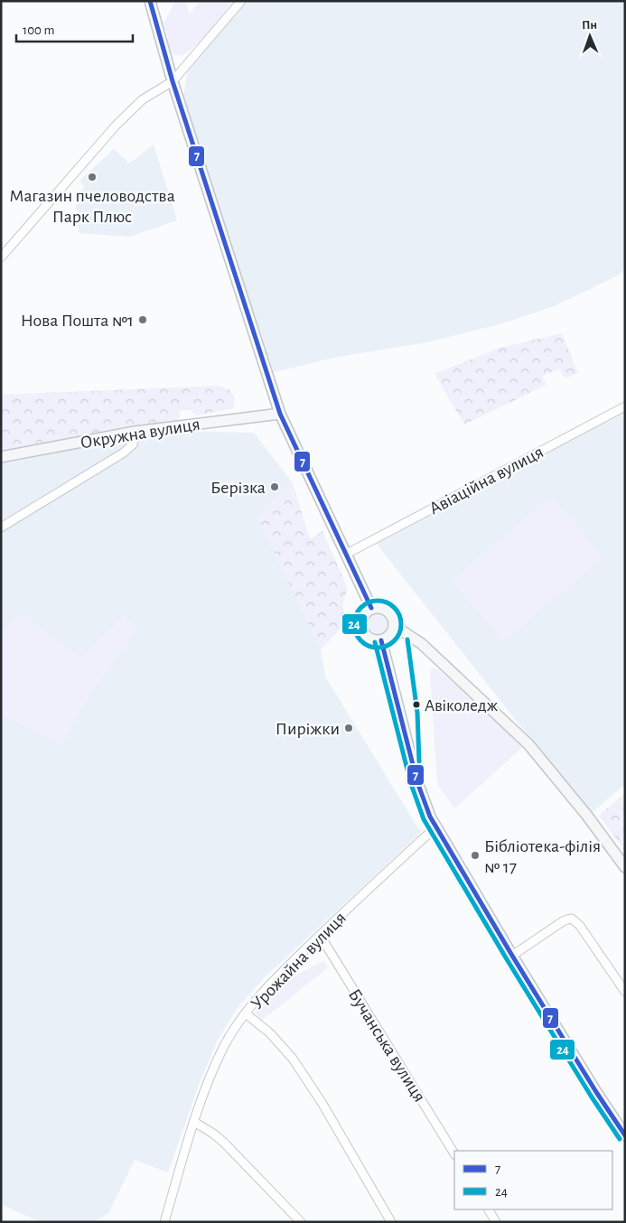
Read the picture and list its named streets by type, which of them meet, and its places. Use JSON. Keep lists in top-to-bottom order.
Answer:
{
  "streets": {
    "main road": ["Окружна вулиця"],
    "street": ["Авіаційна вулиця", "Урожайна вулиця", "Бучанська вулиця"]
  },
  "crossings": [
    ["Урожайна вулиця", "Бучанська вулиця"]
  ],
  "places": [
    "Магазин пчеловодства Парк Плюс",
    "Нова Пошта №1",
    "Берізка",
    "Авіколедж",
    "Пиріжки",
    "Бібліотека-філія № 17"
  ],
  "lines": ["transit line 7", "transit line 24"],
  "legend": ["7", "24"],
  "scale_bar": "100 m",
  "north": "top"
}
